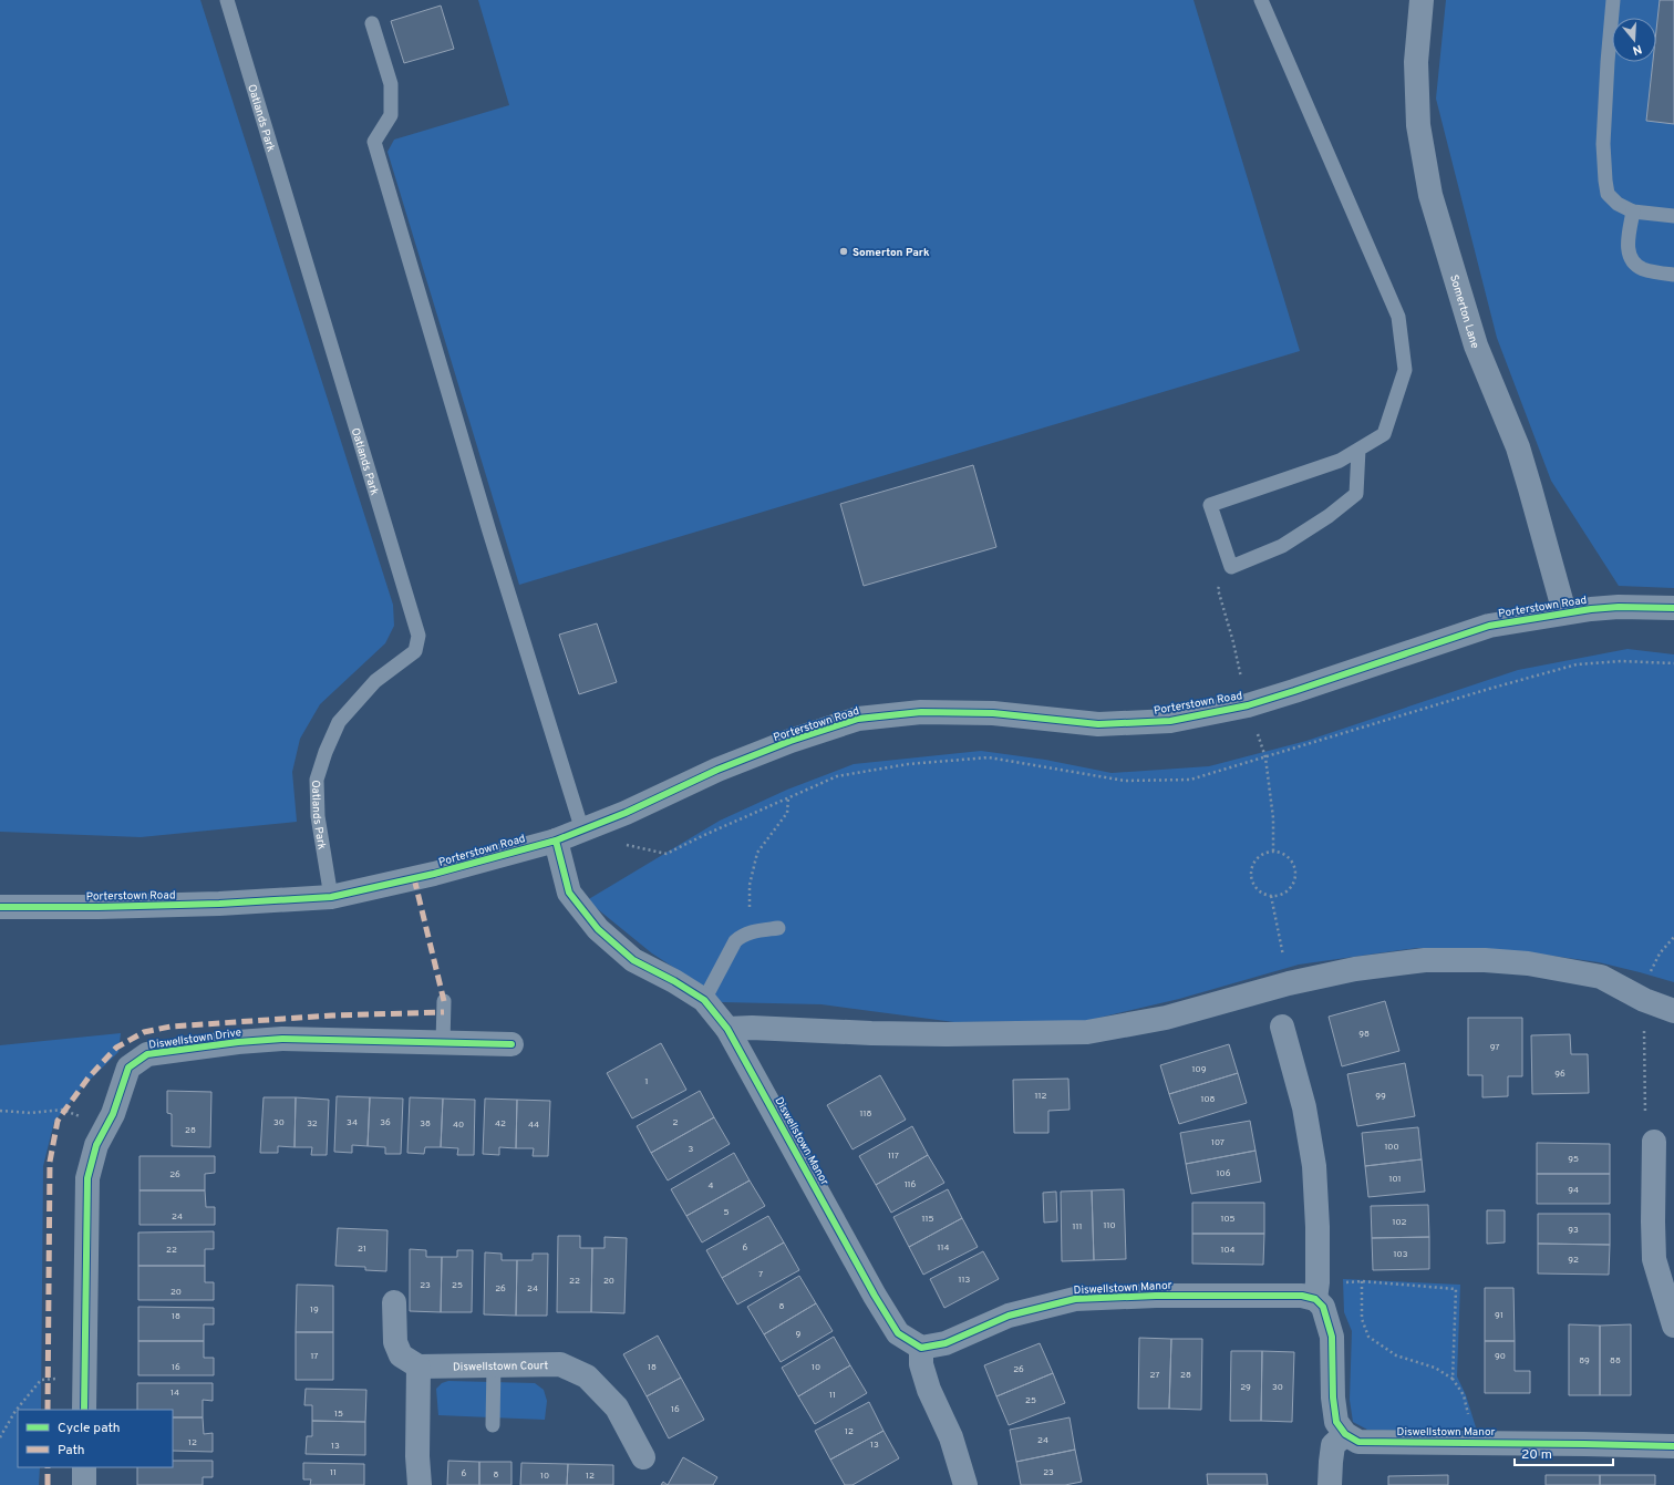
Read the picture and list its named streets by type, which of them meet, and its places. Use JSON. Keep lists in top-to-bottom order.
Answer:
{
  "streets": {
    "street": [
      "Somerton Lane",
      "Porterstown Road",
      "Diswellstown Drive",
      "Diswellstown Manor",
      "Diswellstown Court"
    ],
    "lane": ["Oatlands Park"]
  },
  "crossings": [
    ["Oatlands Park", "Porterstown Road"],
    ["Somerton Lane", "Porterstown Road"],
    ["Porterstown Road", "Diswellstown Manor"]
  ],
  "places": ["Somerton Park"],
  "house_numbers": [
    "98",
    "97",
    "109",
    "96",
    "1",
    "112",
    "99",
    "108",
    "118",
    "30",
    "34",
    "36",
    "2",
    "32",
    "38",
    "42",
    "40",
    "44",
    "28",
    "107",
    "100",
    "3",
    "117",
    "95",
    "106",
    "26",
    "101",
    "116",
    "4",
    "94",
    "5",
    "24",
    "115",
    "105",
    "102",
    "110",
    "111",
    "93",
    "6",
    "114",
    "21",
    "22",
    "104",
    "103",
    "92",
    "7",
    "113",
    "22",
    "20",
    "23",
    "25",
    "26",
    "24",
    "20",
    "8",
    "19",
    "91",
    "18",
    "9",
    "17",
    "90",
    "89",
    "88",
    "16",
    "18",
    "10",
    "26",
    "27",
    "28",
    "29",
    "30",
    "14",
    "11",
    "25",
    "16",
    "15",
    "12",
    "24",
    "12",
    "13",
    "13",
    "11",
    "23",
    "6",
    "8",
    "10",
    "12"
  ],
  "legend": ["Cycle path", "Path"],
  "scale_bar": "20 m",
  "north": "bottom"
}
